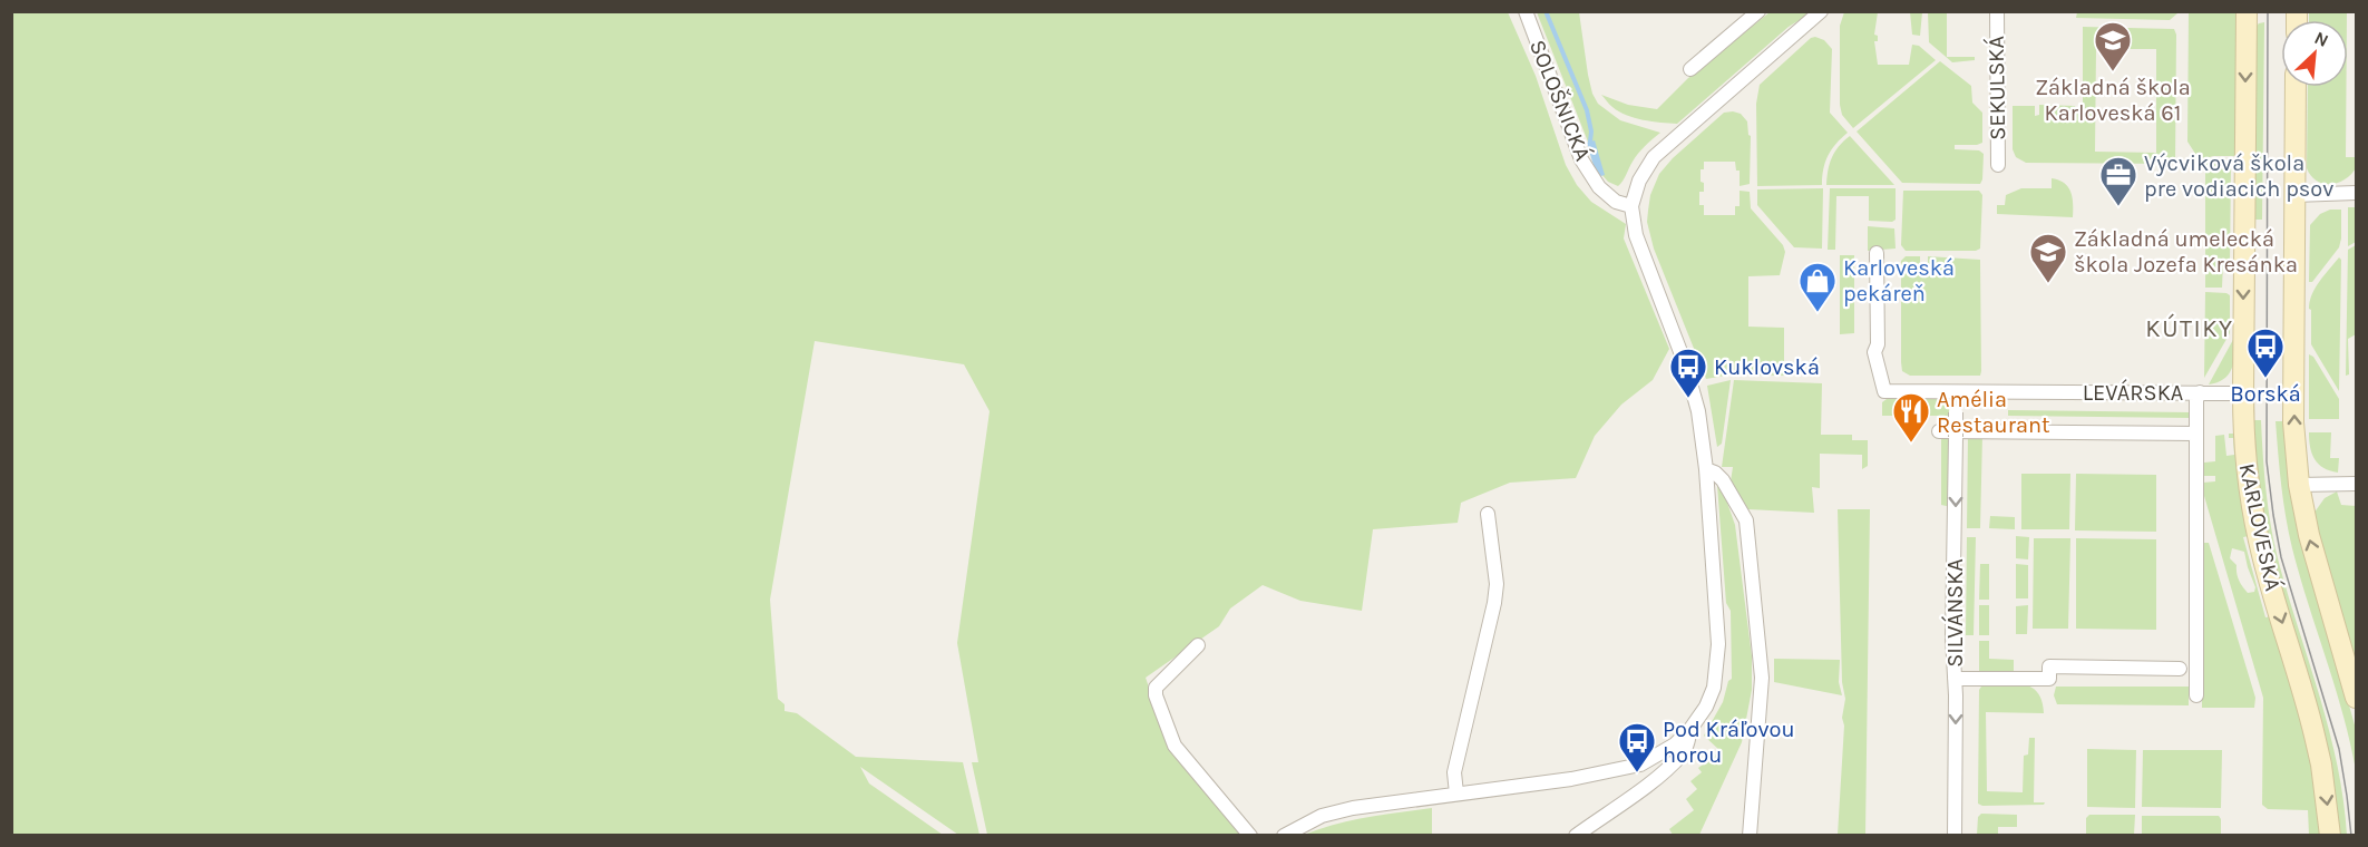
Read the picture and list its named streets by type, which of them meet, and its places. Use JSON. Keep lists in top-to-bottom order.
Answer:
{
  "streets": {
    "main road": ["KARLOVESKÁ"],
    "street": [
      "SEKULSKÁ",
      "SOLOŠNICKÁ",
      "LEVÁRSKA",
      "SILVÁNSKA"
    ]
  },
  "crossings": [
    ["LEVÁRSKA", "KARLOVESKÁ"],
    ["LEVÁRSKA", "SILVÁNSKA"]
  ],
  "one_way": ["SILVÁNSKA"],
  "districts": ["KÚTIKY"],
  "places": {
    "school or university": ["Základná škola Karloveská 61", "Základná umelecká škola Jozefa Kresánka"],
    "office": ["Výcviková škola pre vodiacich psov"],
    "shop": ["Karloveská pekáreň"],
    "bus stop": ["Borská", "Kuklovská", "Pod Kráľovou horou"],
    "restaurant": ["Amélia Restaurant"]
  },
  "north": "top right"
}
